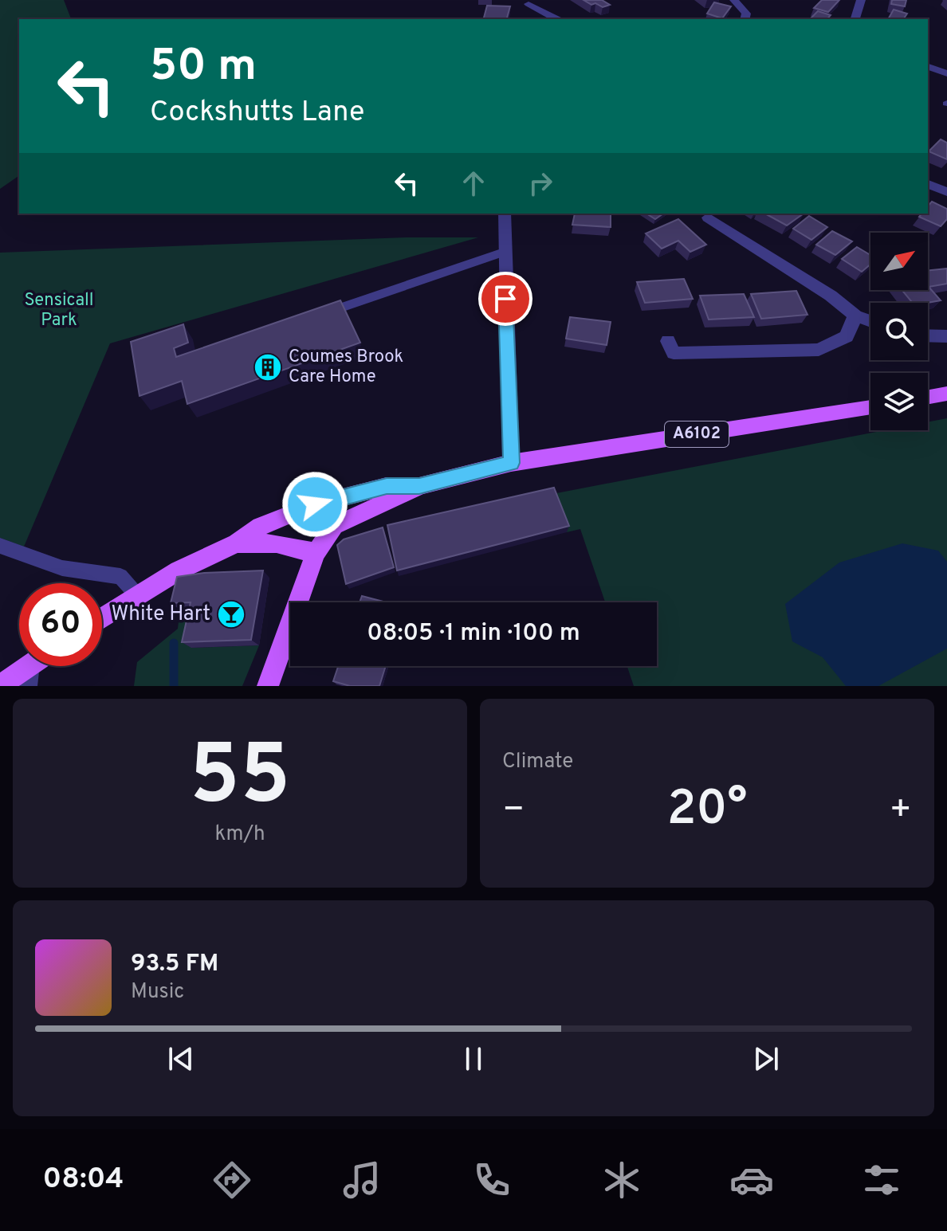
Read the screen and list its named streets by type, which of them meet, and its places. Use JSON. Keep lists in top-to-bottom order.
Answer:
{
  "streets": {
    "main road": ["A6102"]
  },
  "parks": ["Sensicall Park"],
  "places": {
    "building": ["Coumes Brook Care Home"],
    "bar": ["White Hart"]
  },
  "north": "top right",
  "page": {
    "turn": ["50 m", "Cockshutts Lane"],
    "limit": "60",
    "trip": "08:05 · 1 min · 100 m",
    "tile": [
      ["55", "km/h"],
      "Climate"
    ],
    "heat": ["−", "20°", "+"],
    "song": ["93.5 FM", "Music"],
    "tabs": "08:04"
  }
}
